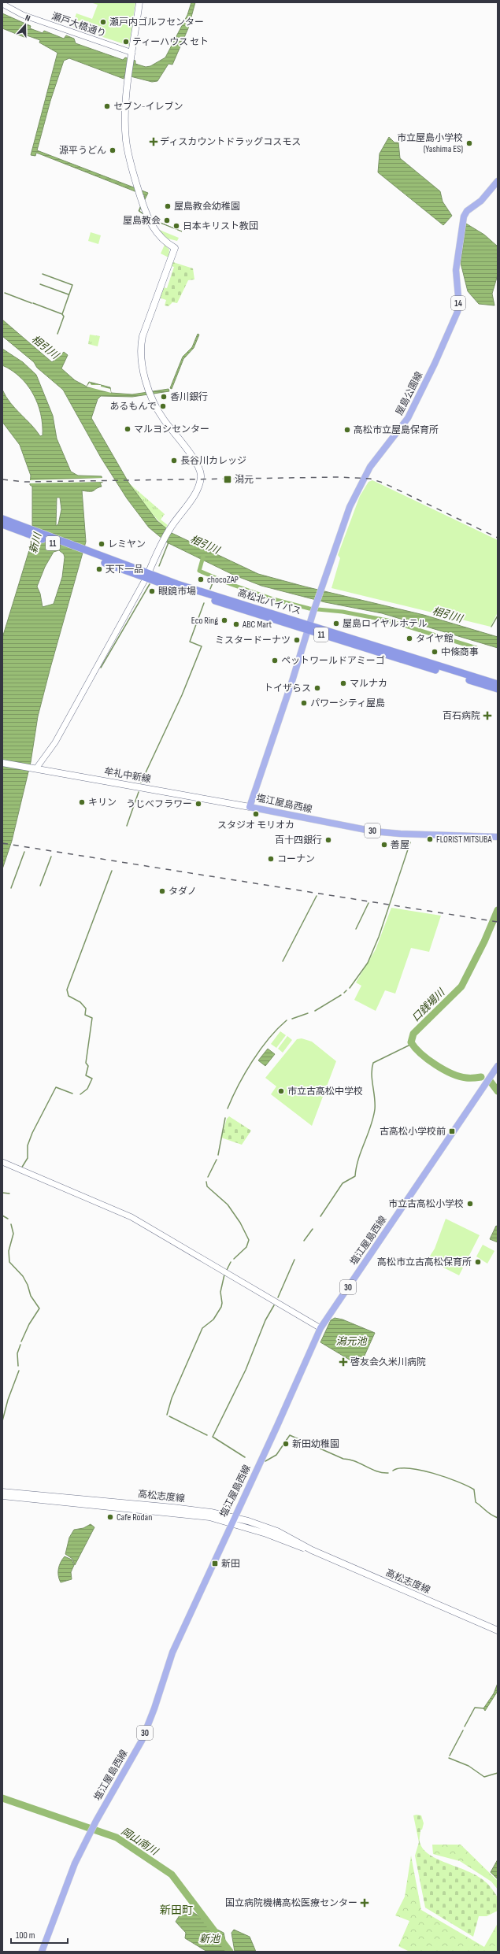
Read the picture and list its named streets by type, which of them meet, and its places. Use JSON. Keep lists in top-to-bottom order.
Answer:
{
  "streets": {
    "highway": ["11", "高松北バイパス"],
    "main road": [
      "14",
      "屋島公園線",
      "牟礼中新線",
      "塩江屋島西線",
      "30",
      "高松志度線"
    ],
    "street": ["瀬戸大橋通り"]
  },
  "crossings": [
    ["屋島公園線", "高松北バイパス"],
    ["屋島公園線", "塩江屋島西線"],
    ["高松北バイパス", "塩江屋島西線"],
    ["牟礼中新線", "塩江屋島西線"],
    ["塩江屋島西線", "高松志度線"]
  ],
  "districts": ["新田町"],
  "water": [
    "相引川",
    "新川",
    "口銭場川",
    "潟元池",
    "岡山南川",
    "新池"
  ],
  "places": {
    "other": [
      "瀬戸内ゴルフセンター",
      "ティーハウス セト",
      "セブン-イレブン",
      "市立屋島小学校 (Yashima ES)",
      "源平うどん",
      "屋島教会幼稚園",
      "屋島教会",
      "日本キリスト教団",
      "香川銀行",
      "あるもんで",
      "マルヨシセンター",
      "高松市立屋島保育所",
      "長谷川カレッジ",
      "レミヤン",
      "天下一品",
      "chocoZAP",
      "眼鏡市場",
      "Eco Ring",
      "屋島ロイヤルホテル",
      "ABC Mart",
      "タイヤ館",
      "ミスタードーナツ",
      "中條商事",
      "ペットワールドアミーゴ",
      "マルナカ",
      "トイザらス",
      "パワーシティ屋島",
      "キリン",
      "うじべフラワー",
      "スタジオ モリオカ",
      "FLORIST MITSUBA",
      "百十四銀行",
      "善屋",
      "コーナン",
      "タダノ",
      "市立古高松中学校",
      "市立古高松小学校",
      "高松市立古高松保育所",
      "新田幼稚園",
      "Cafe Rodan"
    ],
    "health": [
      "ディスカウントドラッグコスモス",
      "百石病院",
      "啓友会久米川病院",
      "国立病院機構高松医療センター"
    ],
    "transit": ["潟元", "古高松小学校前", "新田"]
  },
  "scale_bar": "100 m",
  "north": "top"
}
